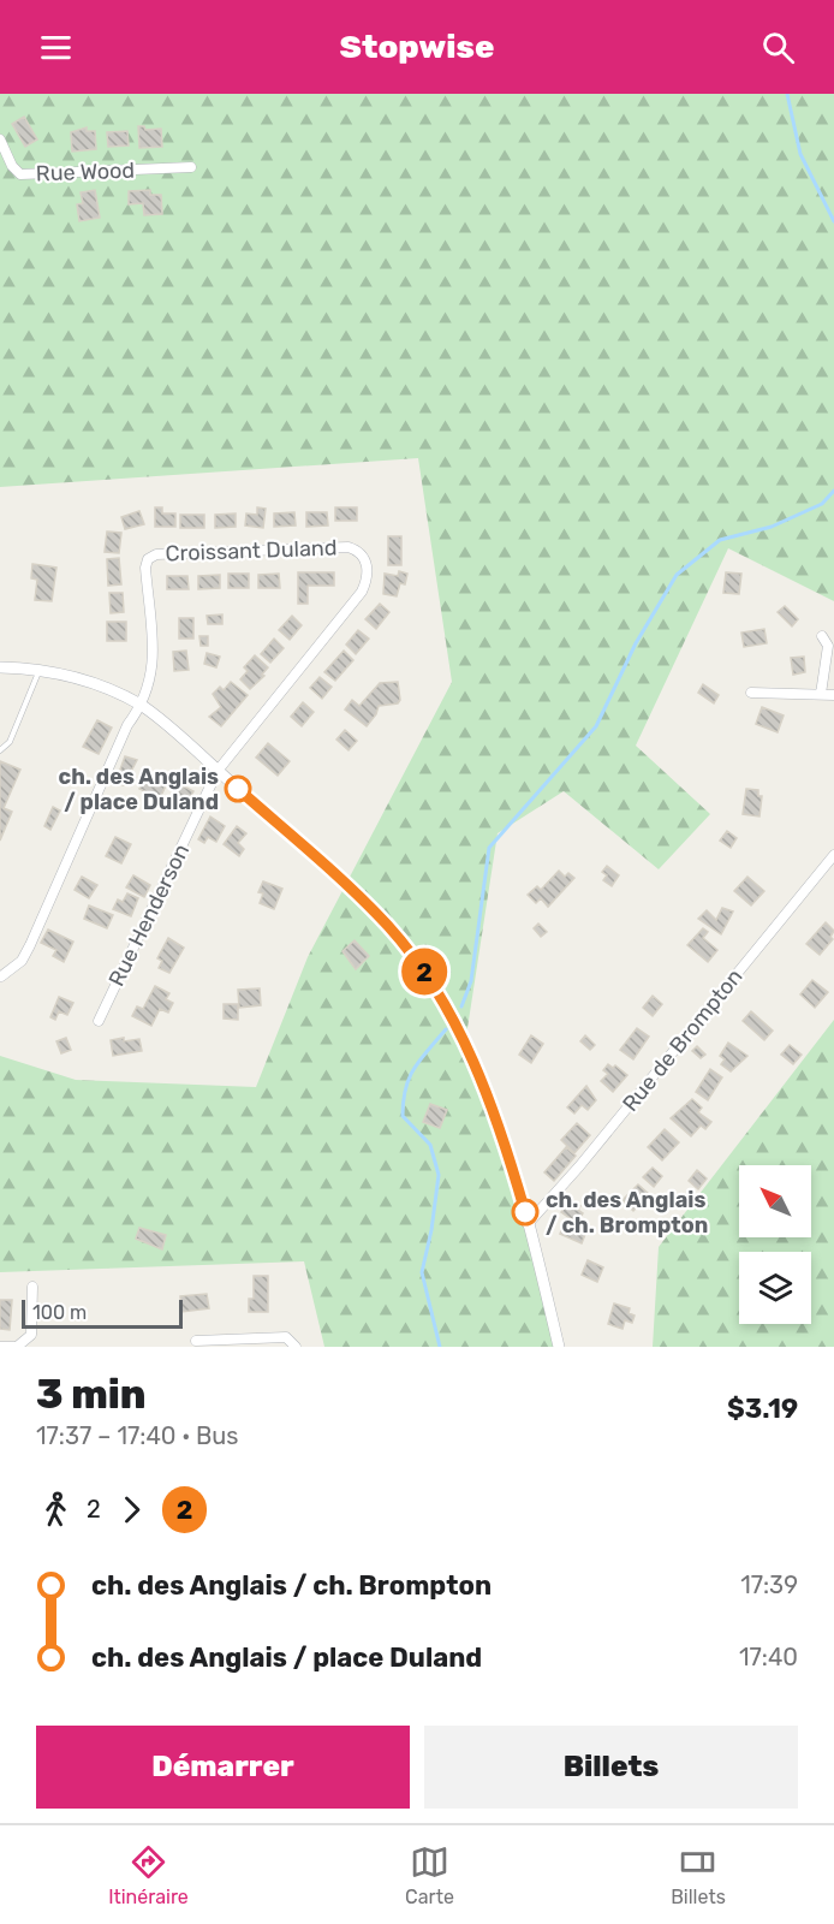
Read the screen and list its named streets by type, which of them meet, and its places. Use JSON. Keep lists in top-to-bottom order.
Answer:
{
  "streets": {
    "street": [
      "Rue Wood",
      "Croissant Duland",
      "Rue Henderson",
      "Rue de Brompton"
    ]
  },
  "crossings": [
    ["Croissant Duland", "Rue Henderson"]
  ],
  "places": ["ch. des Anglais / place Duland", "ch. des Anglais / ch. Brompton"],
  "lines": ["bus line 2"],
  "scale_bar": "100 m",
  "north": "top left",
  "page": {
    "header": "Stopwise",
    "on_map": "2",
    "scale": "100 m",
    "heading": ["3 min", "17:37 – 17:40 · Bus", "$3.19"],
    "legs": ["2", "2"],
    "list": [
      {
        "name": "ch. des Anglais / ch. Brompton",
        "value": "17:39"
      },
      {
        "name": "ch. des Anglais / place Duland",
        "value": "17:40"
      }
    ],
    "buttons": ["Démarrer", "Billets"],
    "tabs": ["Itinéraire", "Carte", "Billets"]
  }
}
